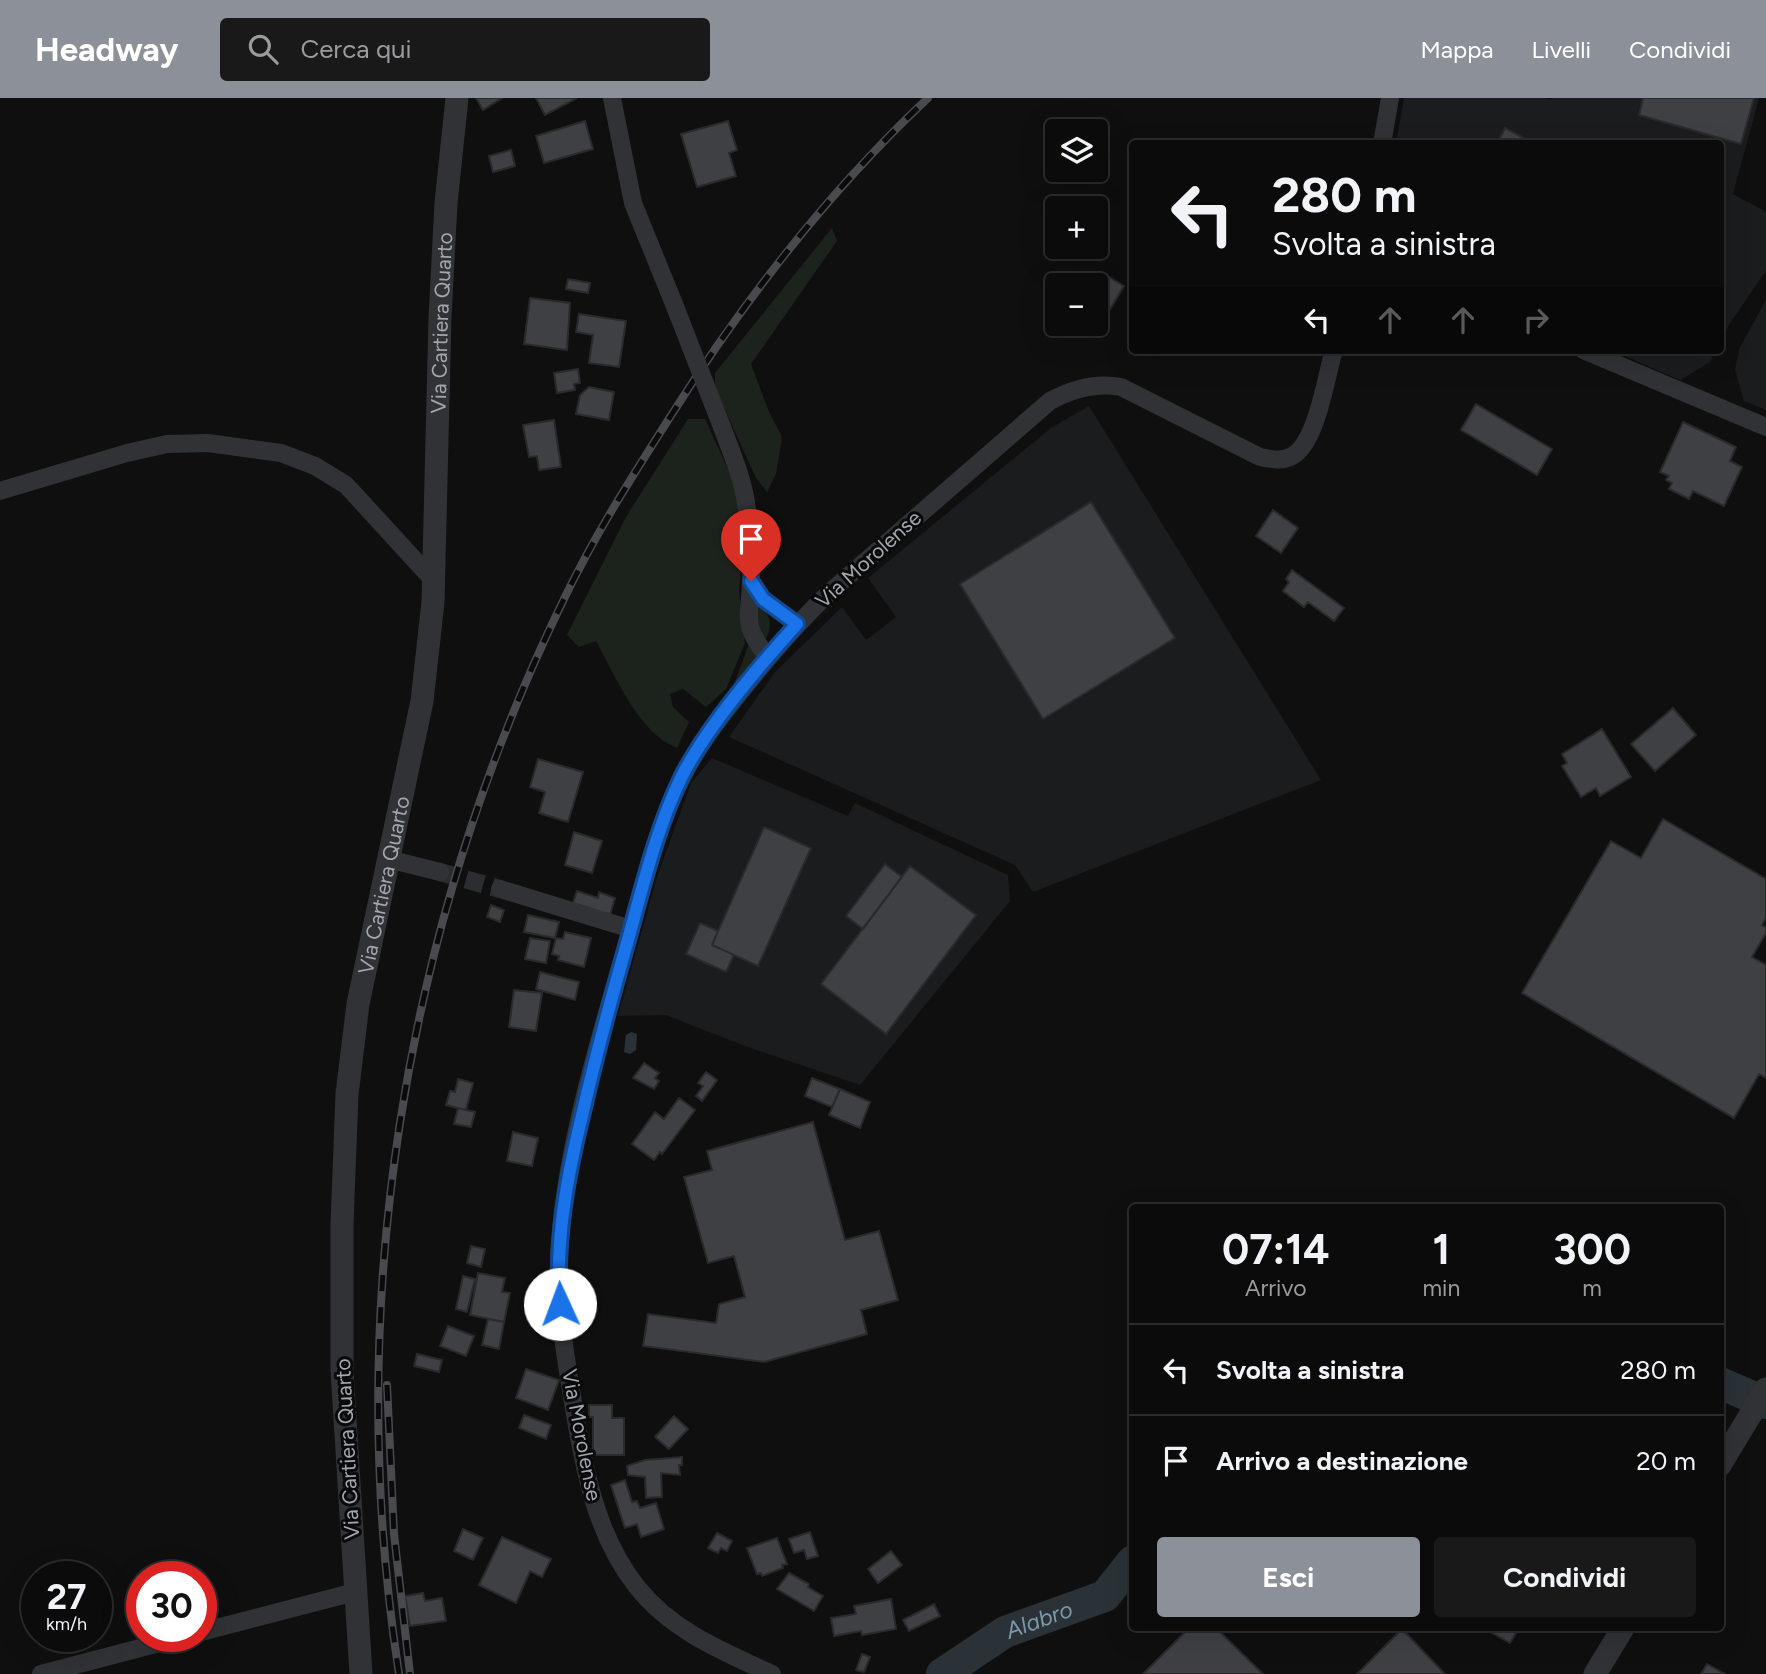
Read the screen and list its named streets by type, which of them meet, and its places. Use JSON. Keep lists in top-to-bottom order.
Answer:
{
  "streets": {
    "street": ["Via Cartiera Quarto", "Via Morolense"]
  },
  "water": ["Alabro"],
  "page": {
    "header": "Headway",
    "search": "Cerca qui",
    "nav": ["Mappa", "Livelli", "Condividi"],
    "map_buttons": ["+", "−"],
    "turn": ["280 m", "Svolta a sinistra"],
    "eta": [
      "07:14",
      "Arrivo",
      "1",
      "min",
      "300",
      "m"
    ],
    "list": [
      {
        "name": "Svolta a sinistra",
        "value": "280 m"
      },
      {
        "name": "Arrivo a destinazione",
        "value": "20 m"
      }
    ],
    "buttons": ["Esci", "Condividi"],
    "speed": "27 km/h",
    "limit": "30"
  }
}
